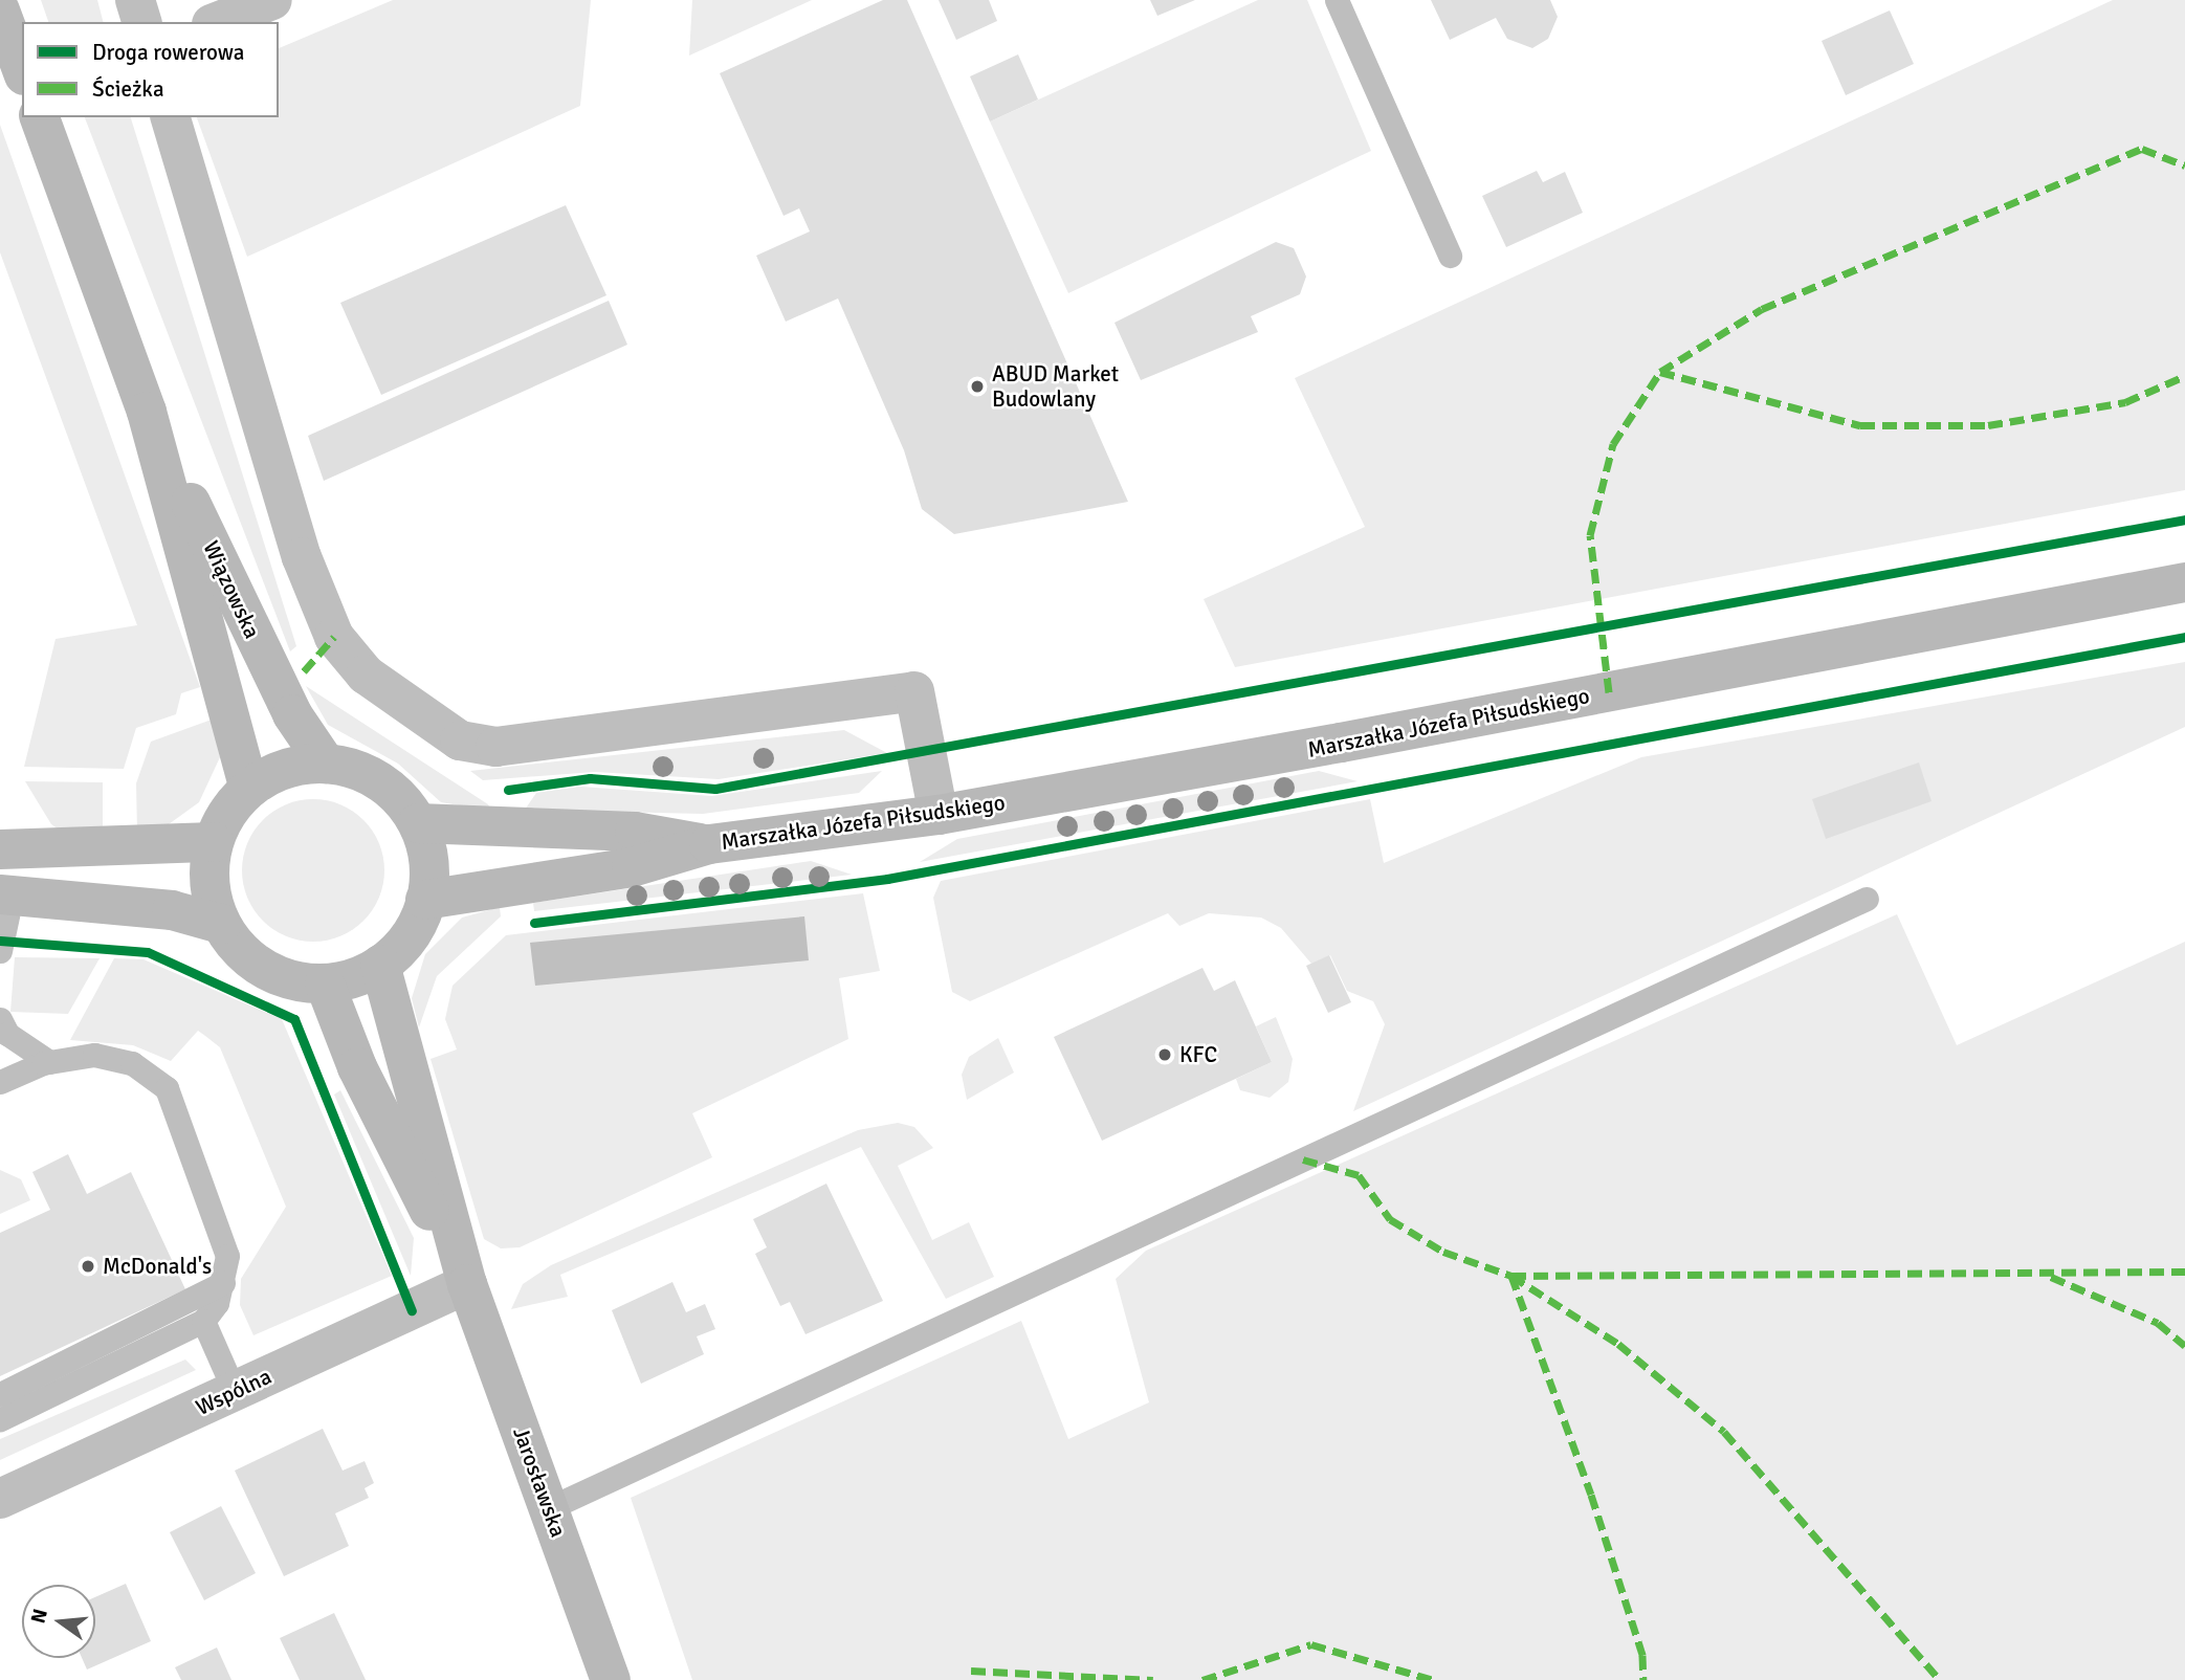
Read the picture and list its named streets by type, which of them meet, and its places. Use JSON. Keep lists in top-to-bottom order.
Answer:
{
  "streets": {
    "main road": ["Wiązowska", "Marszałka Józefa Piłsudskiego", "Jarosławska"],
    "street": ["Wspólna"]
  },
  "crossings": [
    ["Wiązowska", "Marszałka Józefa Piłsudskiego"],
    ["Wiązowska", "Jarosławska"],
    ["Marszałka Józefa Piłsudskiego", "Jarosławska"],
    ["Wspólna", "Jarosławska"]
  ],
  "places": ["ABUD Market Budowlany", "KFC", "McDonald's"],
  "legend": ["Droga rowerowa", "Ścieżka"],
  "north": "left"
}
